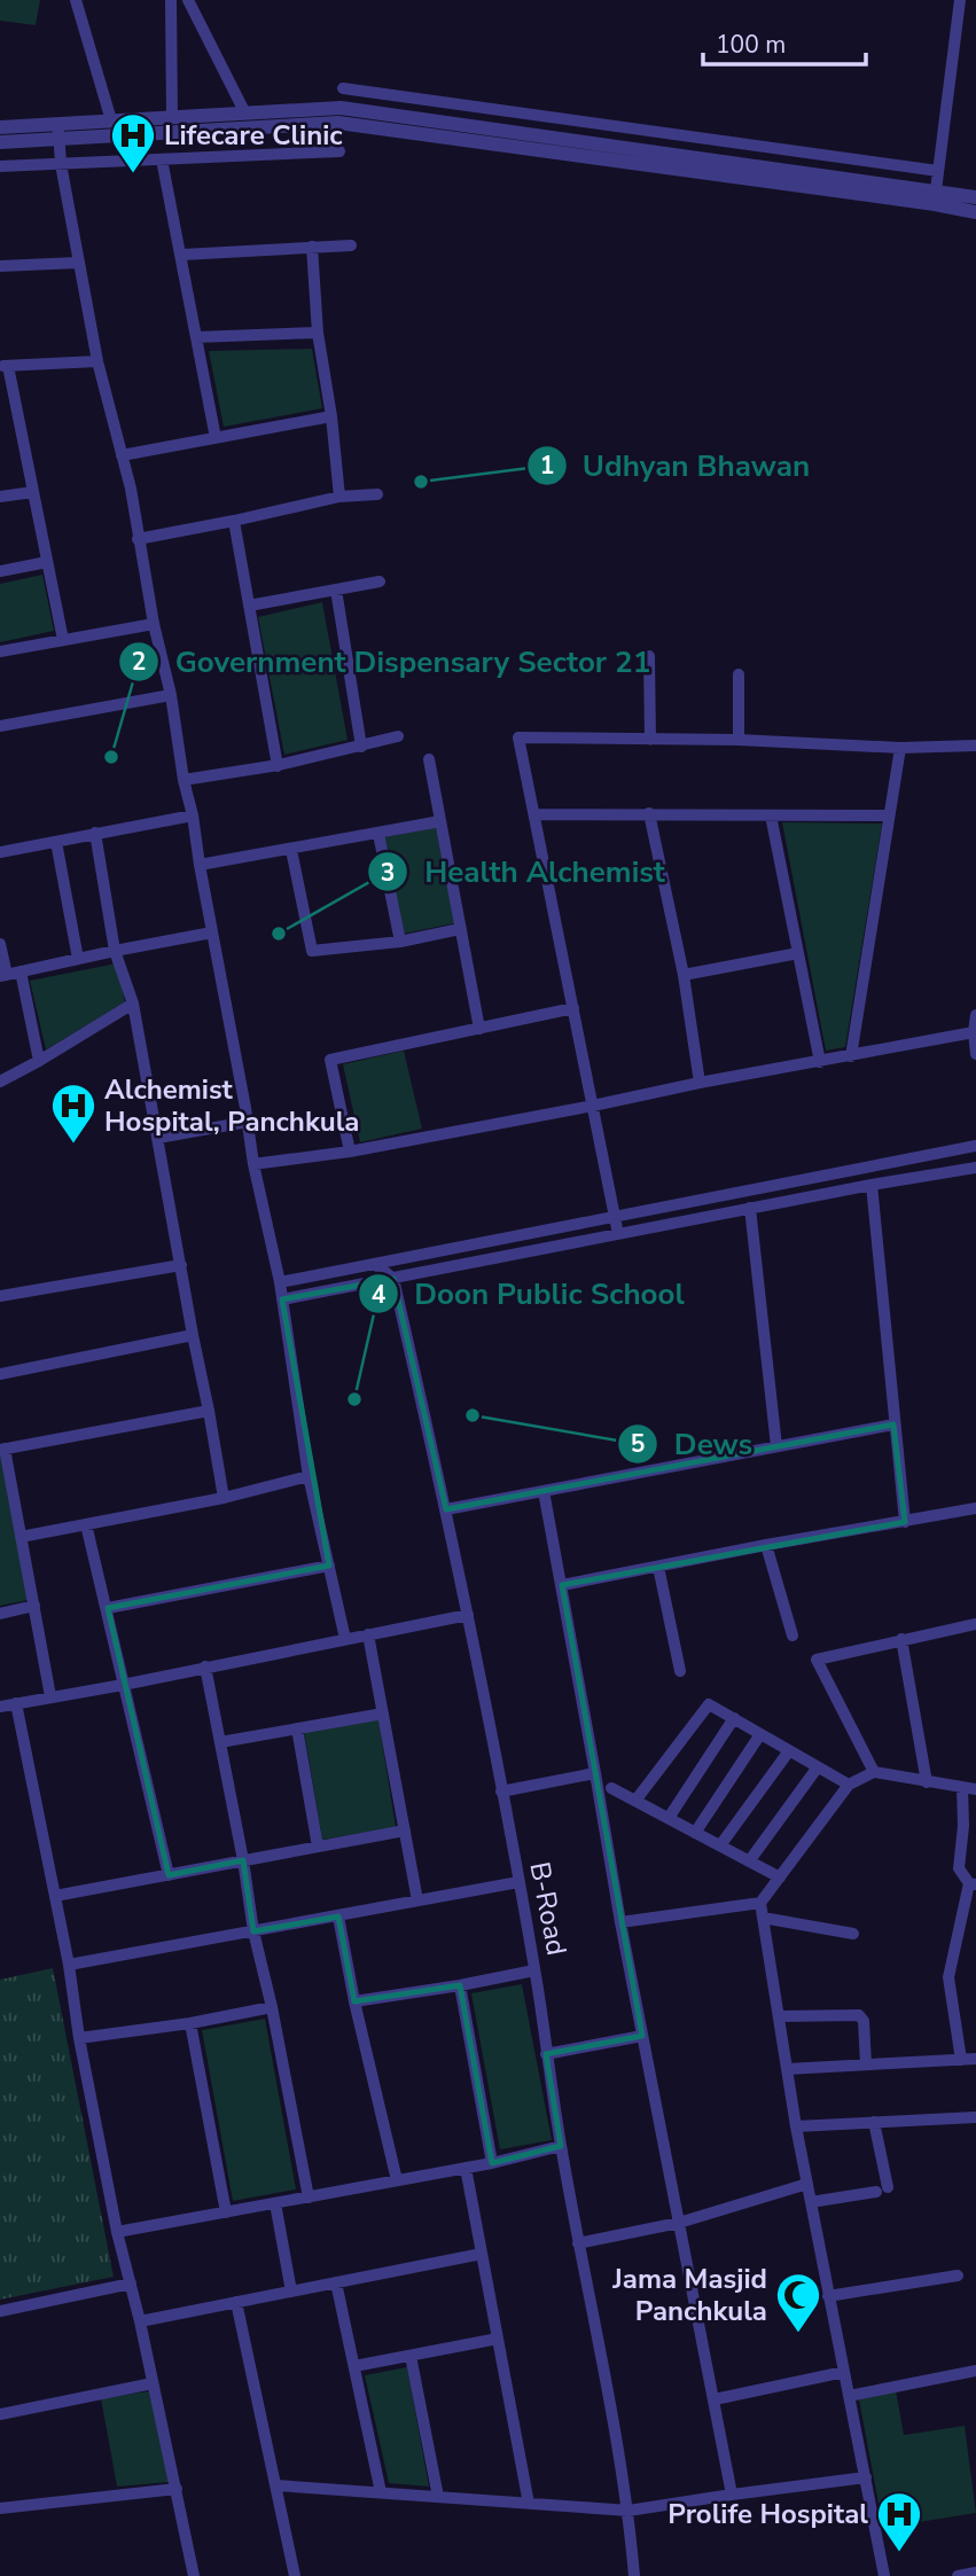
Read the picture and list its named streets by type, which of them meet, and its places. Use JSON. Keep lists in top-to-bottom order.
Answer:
{
  "streets": {
    "street": ["B-Road"]
  },
  "places": {
    "hospital": ["Lifecare Clinic", "Alchemist Hospital, Panchkula", "Prolife Hospital"],
    "other": [
      "Udhyan Bhawan",
      "Government Dispensary Sector 21",
      "Health Alchemist",
      "Doon Public School",
      "Dews"
    ],
    "mosque": ["Jama Masjid Panchkula"]
  },
  "scale_bar": "100 m"
}
